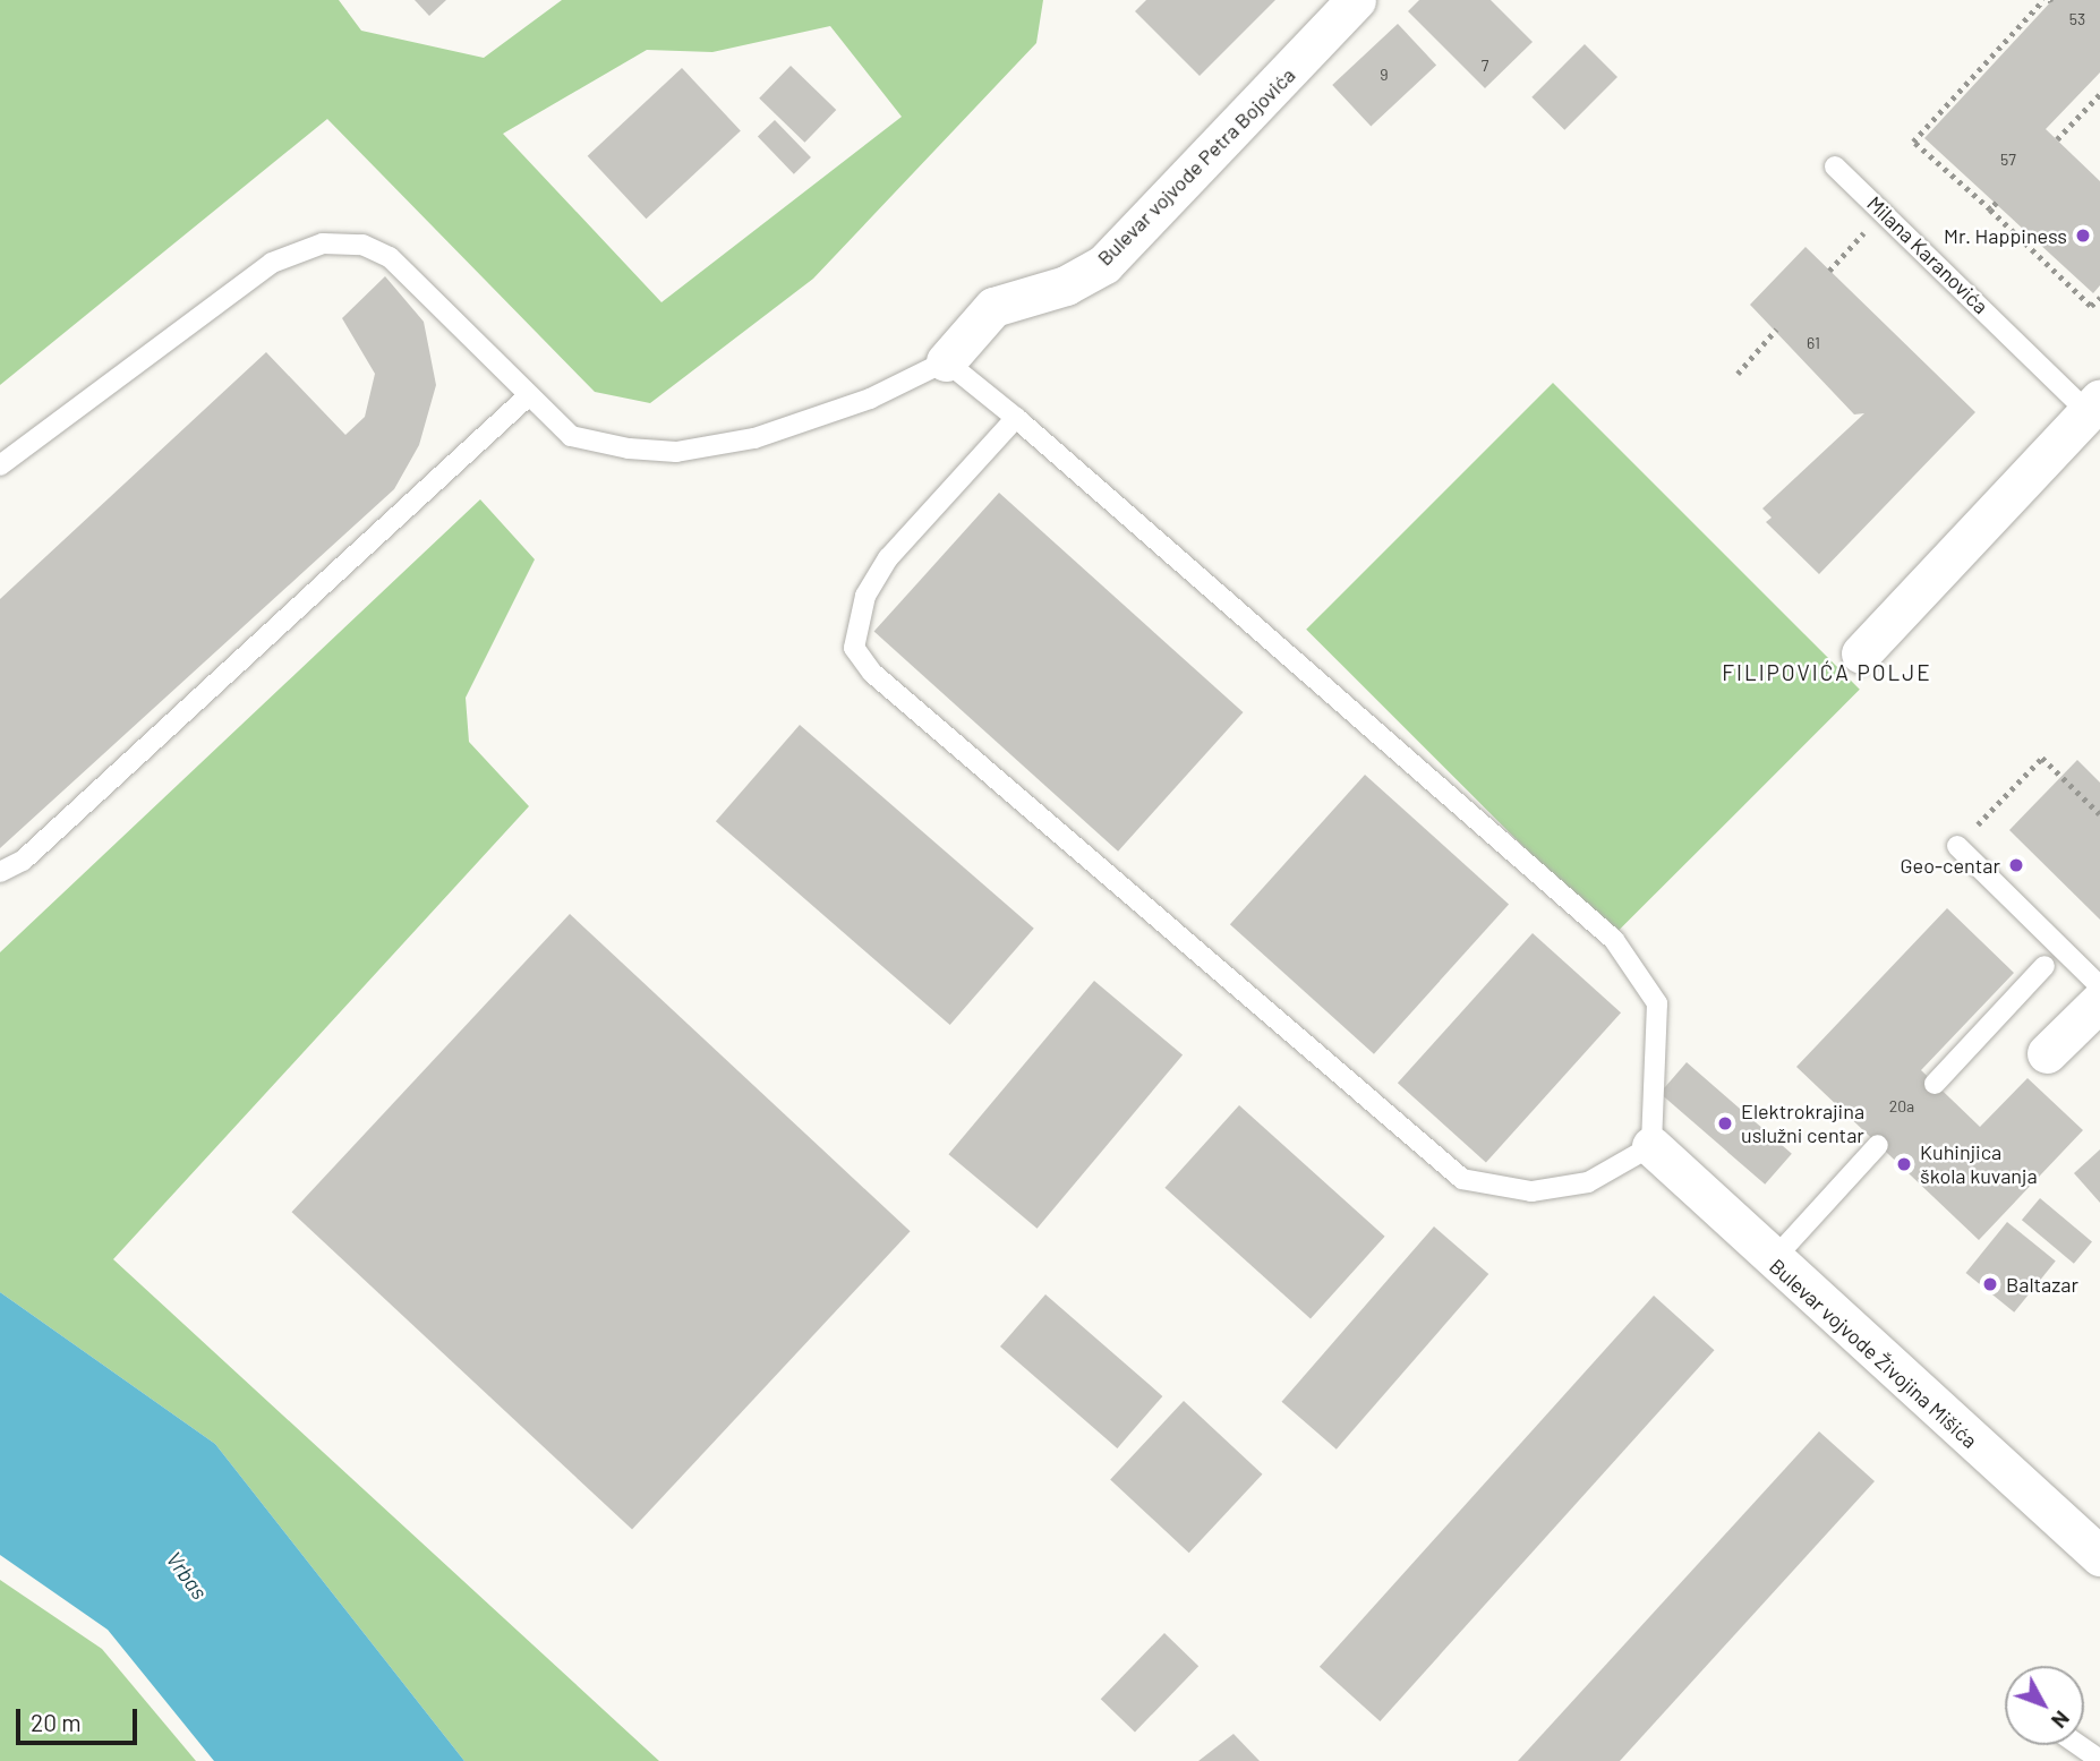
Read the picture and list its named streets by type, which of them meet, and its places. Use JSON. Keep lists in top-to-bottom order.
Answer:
{
  "streets": {
    "street": ["Bulevar vojvode Petra Bojovića", "Milana Karanovića", "Bulevar vojvode Živojina Mišića"]
  },
  "districts": ["FILIPOVIĆA POLJE"],
  "water": ["Vrbas"],
  "places": [
    "Mr. Happiness",
    "Geo-centar",
    "Elektrokrajina uslužni centar",
    "Kuhinjica škola kuvanja",
    "Baltazar"
  ],
  "house_numbers": [
    "53",
    "7",
    "9",
    "57",
    "61",
    "20a"
  ],
  "scale_bar": "20 m",
  "north": "bottom right"
}
